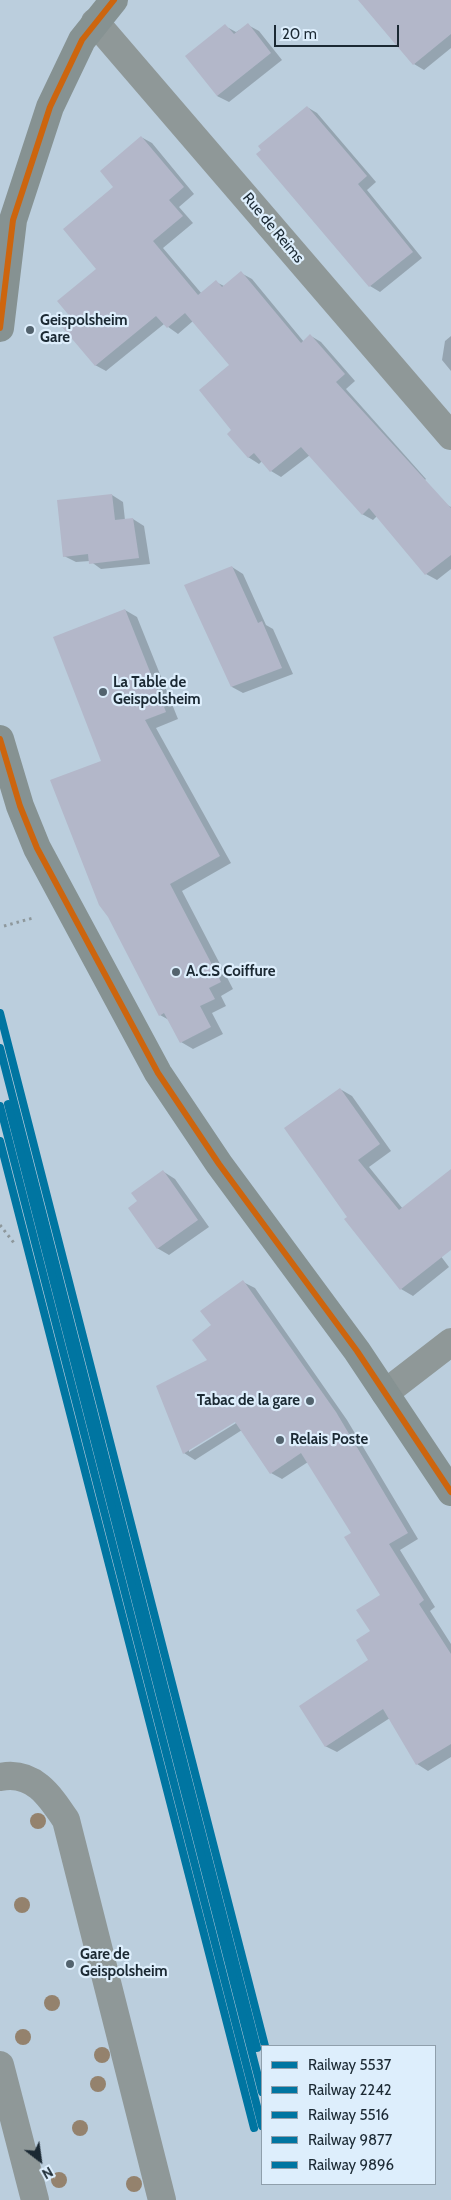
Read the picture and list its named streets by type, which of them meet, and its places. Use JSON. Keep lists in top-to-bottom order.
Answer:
{
  "streets": {
    "street": ["Rue de Reims"]
  },
  "places": [
    "Geispolsheim Gare",
    "La Table de Geispolsheim",
    "A.C.S Coiffure",
    "Tabac de la gare",
    "Relais Poste",
    "Gare de Geispolsheim"
  ],
  "lines": [
    "rail line 5537",
    "rail line 9877",
    "rail line 9896",
    "rail line 2242",
    "rail line 5516"
  ],
  "legend": [
    "Railway 5537",
    "Railway 2242",
    "Railway 5516",
    "Railway 9877",
    "Railway 9896"
  ],
  "scale_bar": "20 m",
  "north": "bottom right"
}
